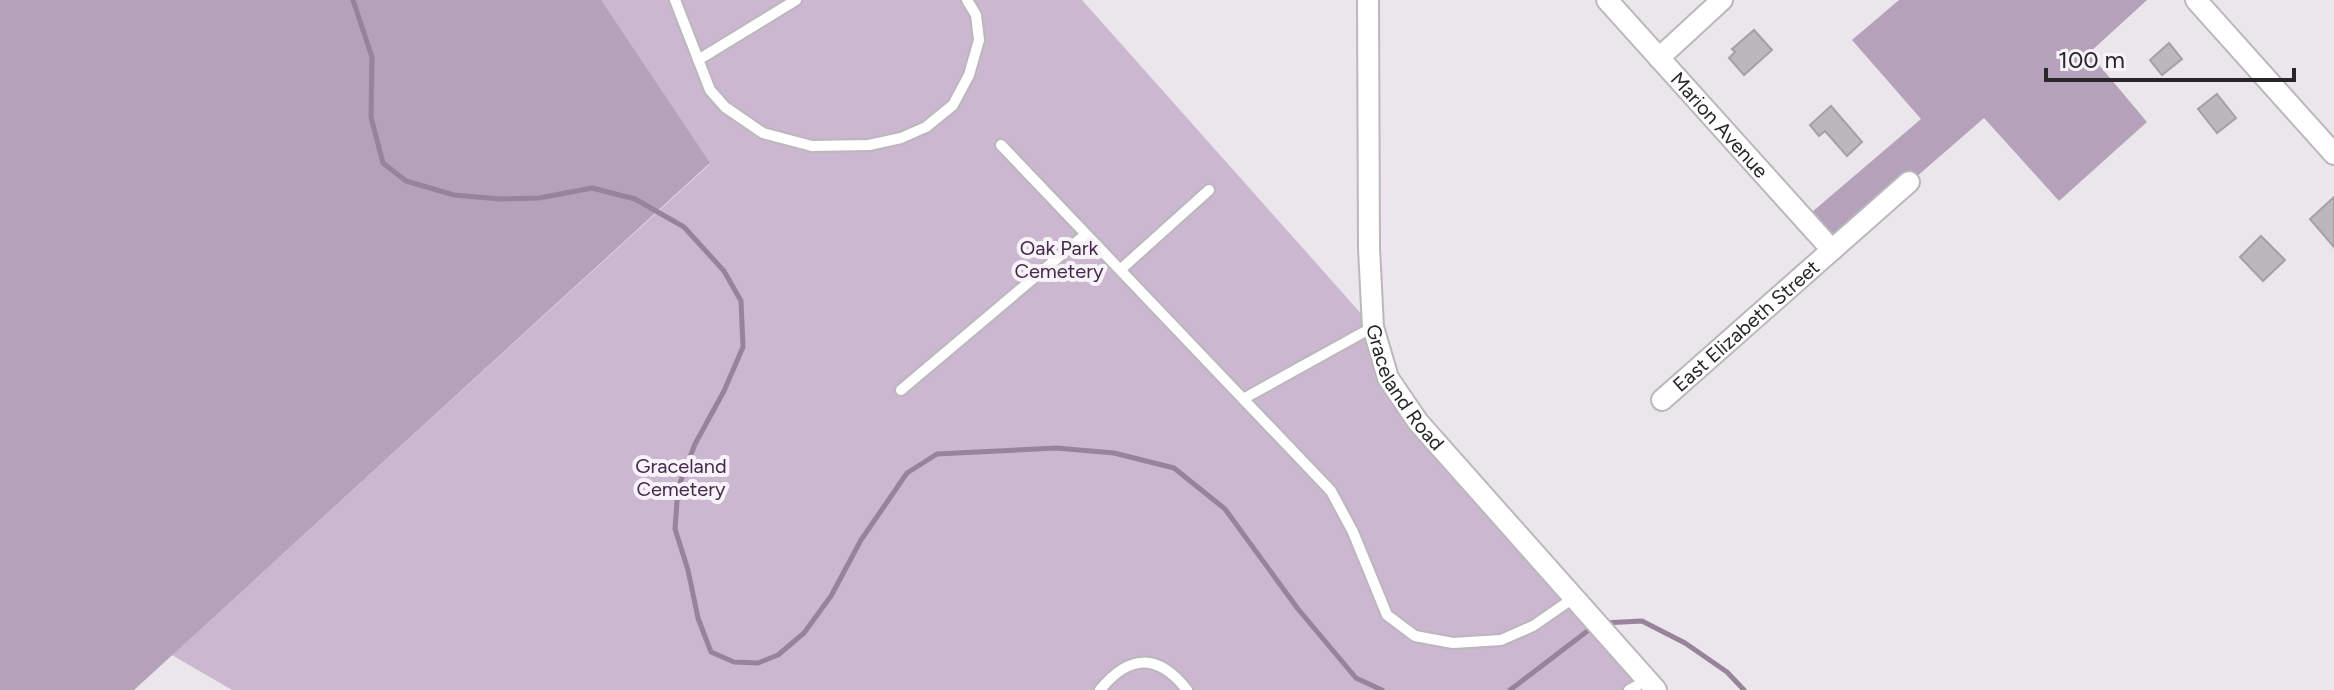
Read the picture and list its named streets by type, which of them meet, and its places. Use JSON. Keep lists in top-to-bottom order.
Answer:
{
  "streets": {
    "street": ["Marion Avenue", "East Elizabeth Street", "Graceland Road"]
  },
  "crossings": [
    ["Marion Avenue", "East Elizabeth Street"]
  ],
  "parks": ["Oak Park Cemetery", "Graceland Cemetery"],
  "scale_bar": "100 m"
}
